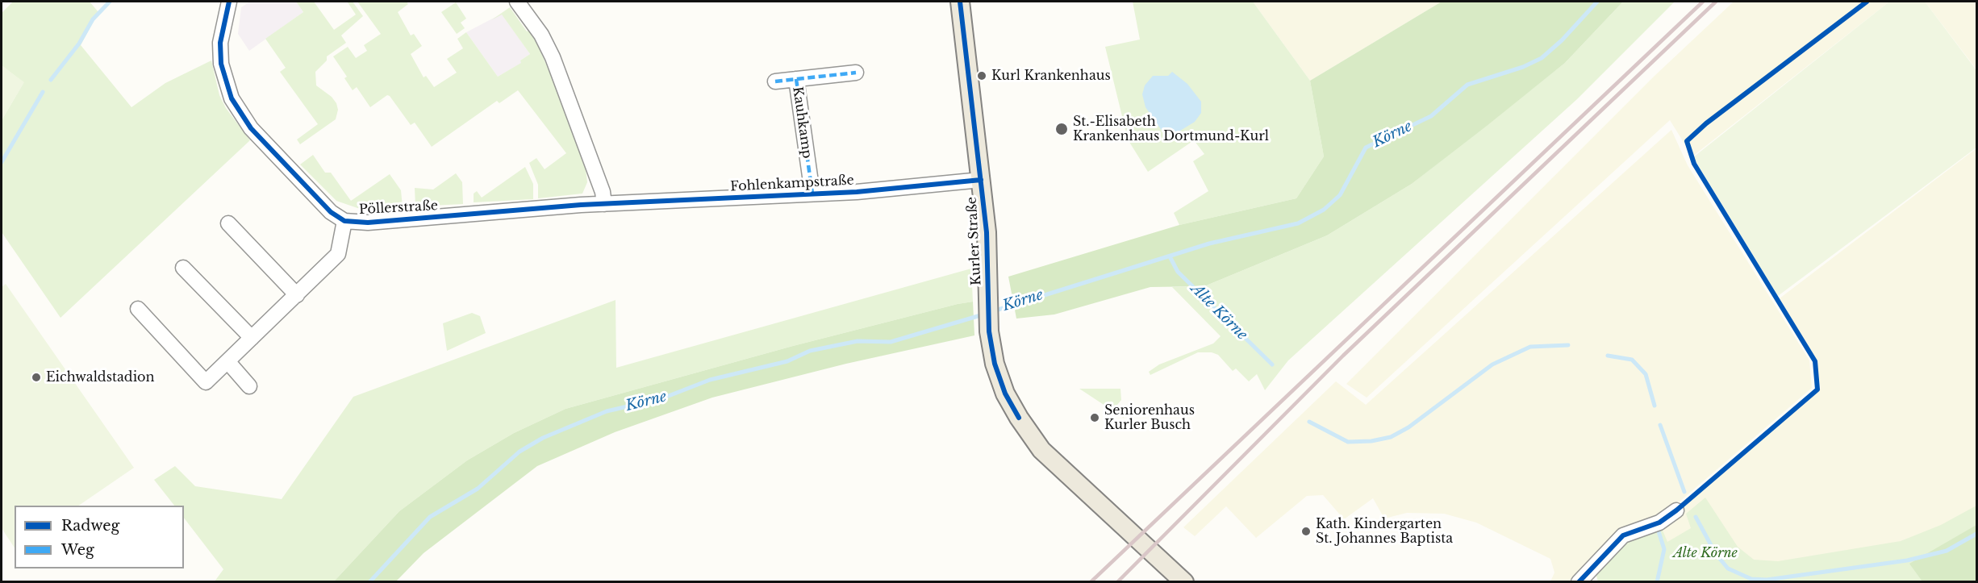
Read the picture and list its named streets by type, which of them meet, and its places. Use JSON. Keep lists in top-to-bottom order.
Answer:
{
  "streets": {
    "main road": ["Kurler Straße"],
    "street": ["Kauhkamp", "Fohlenkampstraße", "Pöllerstraße"]
  },
  "crossings": [
    ["Kauhkamp", "Fohlenkampstraße"],
    ["Fohlenkampstraße", "Pöllerstraße"],
    ["Fohlenkampstraße", "Kurler Straße"]
  ],
  "water": ["Körne", "Alte Körne"],
  "parks": ["Alte Körne"],
  "places": [
    "Kurl Krankenhaus",
    "St.-Elisabeth Krankenhaus Dortmund-Kurl",
    "Eichwaldstadion",
    "Seniorenhaus Kurler Busch",
    "Kath. Kindergarten St. Johannes Baptista"
  ],
  "legend": ["Radweg", "Weg"]
}
